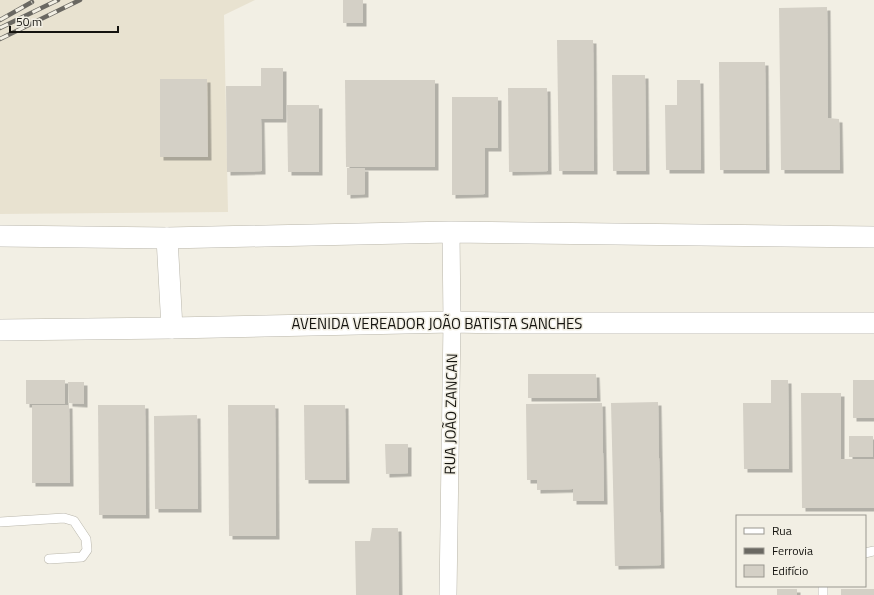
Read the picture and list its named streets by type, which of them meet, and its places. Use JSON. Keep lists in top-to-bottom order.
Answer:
{
  "streets": {
    "street": ["AVENIDA VEREADOR JOÃO BATISTA SANCHES", "RUA JOÃO ZANCAN"]
  },
  "crossings": [
    ["AVENIDA VEREADOR JOÃO BATISTA SANCHES", "RUA JOÃO ZANCAN"]
  ],
  "legend": ["Rua", "Ferrovia", "Edifício"],
  "scale_bar": "50 m"
}
